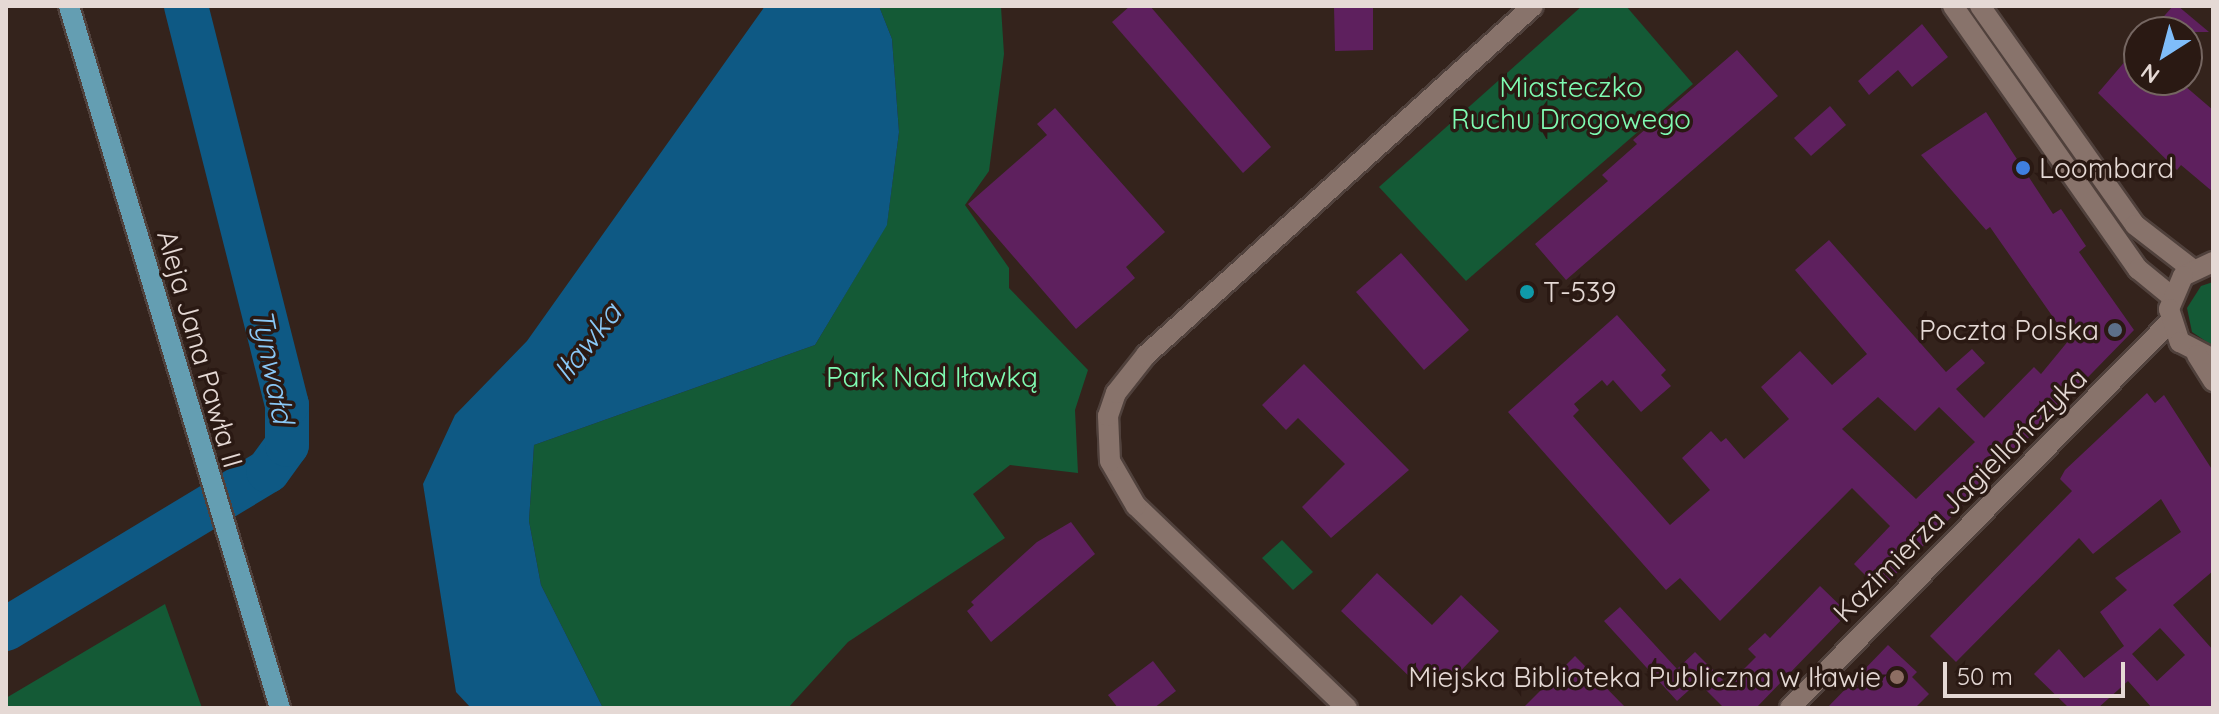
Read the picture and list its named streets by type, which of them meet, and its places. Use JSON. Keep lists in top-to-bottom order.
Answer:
{
  "streets": {
    "main road": ["Aleja Jana Pawła II"],
    "street": ["Kazimierza Jagiellończyka"]
  },
  "water": ["Iławka", "Tynwałd"],
  "parks": ["Miasteczko Ruchu Drogowego", "Park Nad Iławką"],
  "places": [
    "Loombard",
    "T-539",
    "Poczta Polska",
    "Miejska Biblioteka Publiczna w Iławie"
  ],
  "scale_bar": "50 m",
  "north": "bottom left"
}
